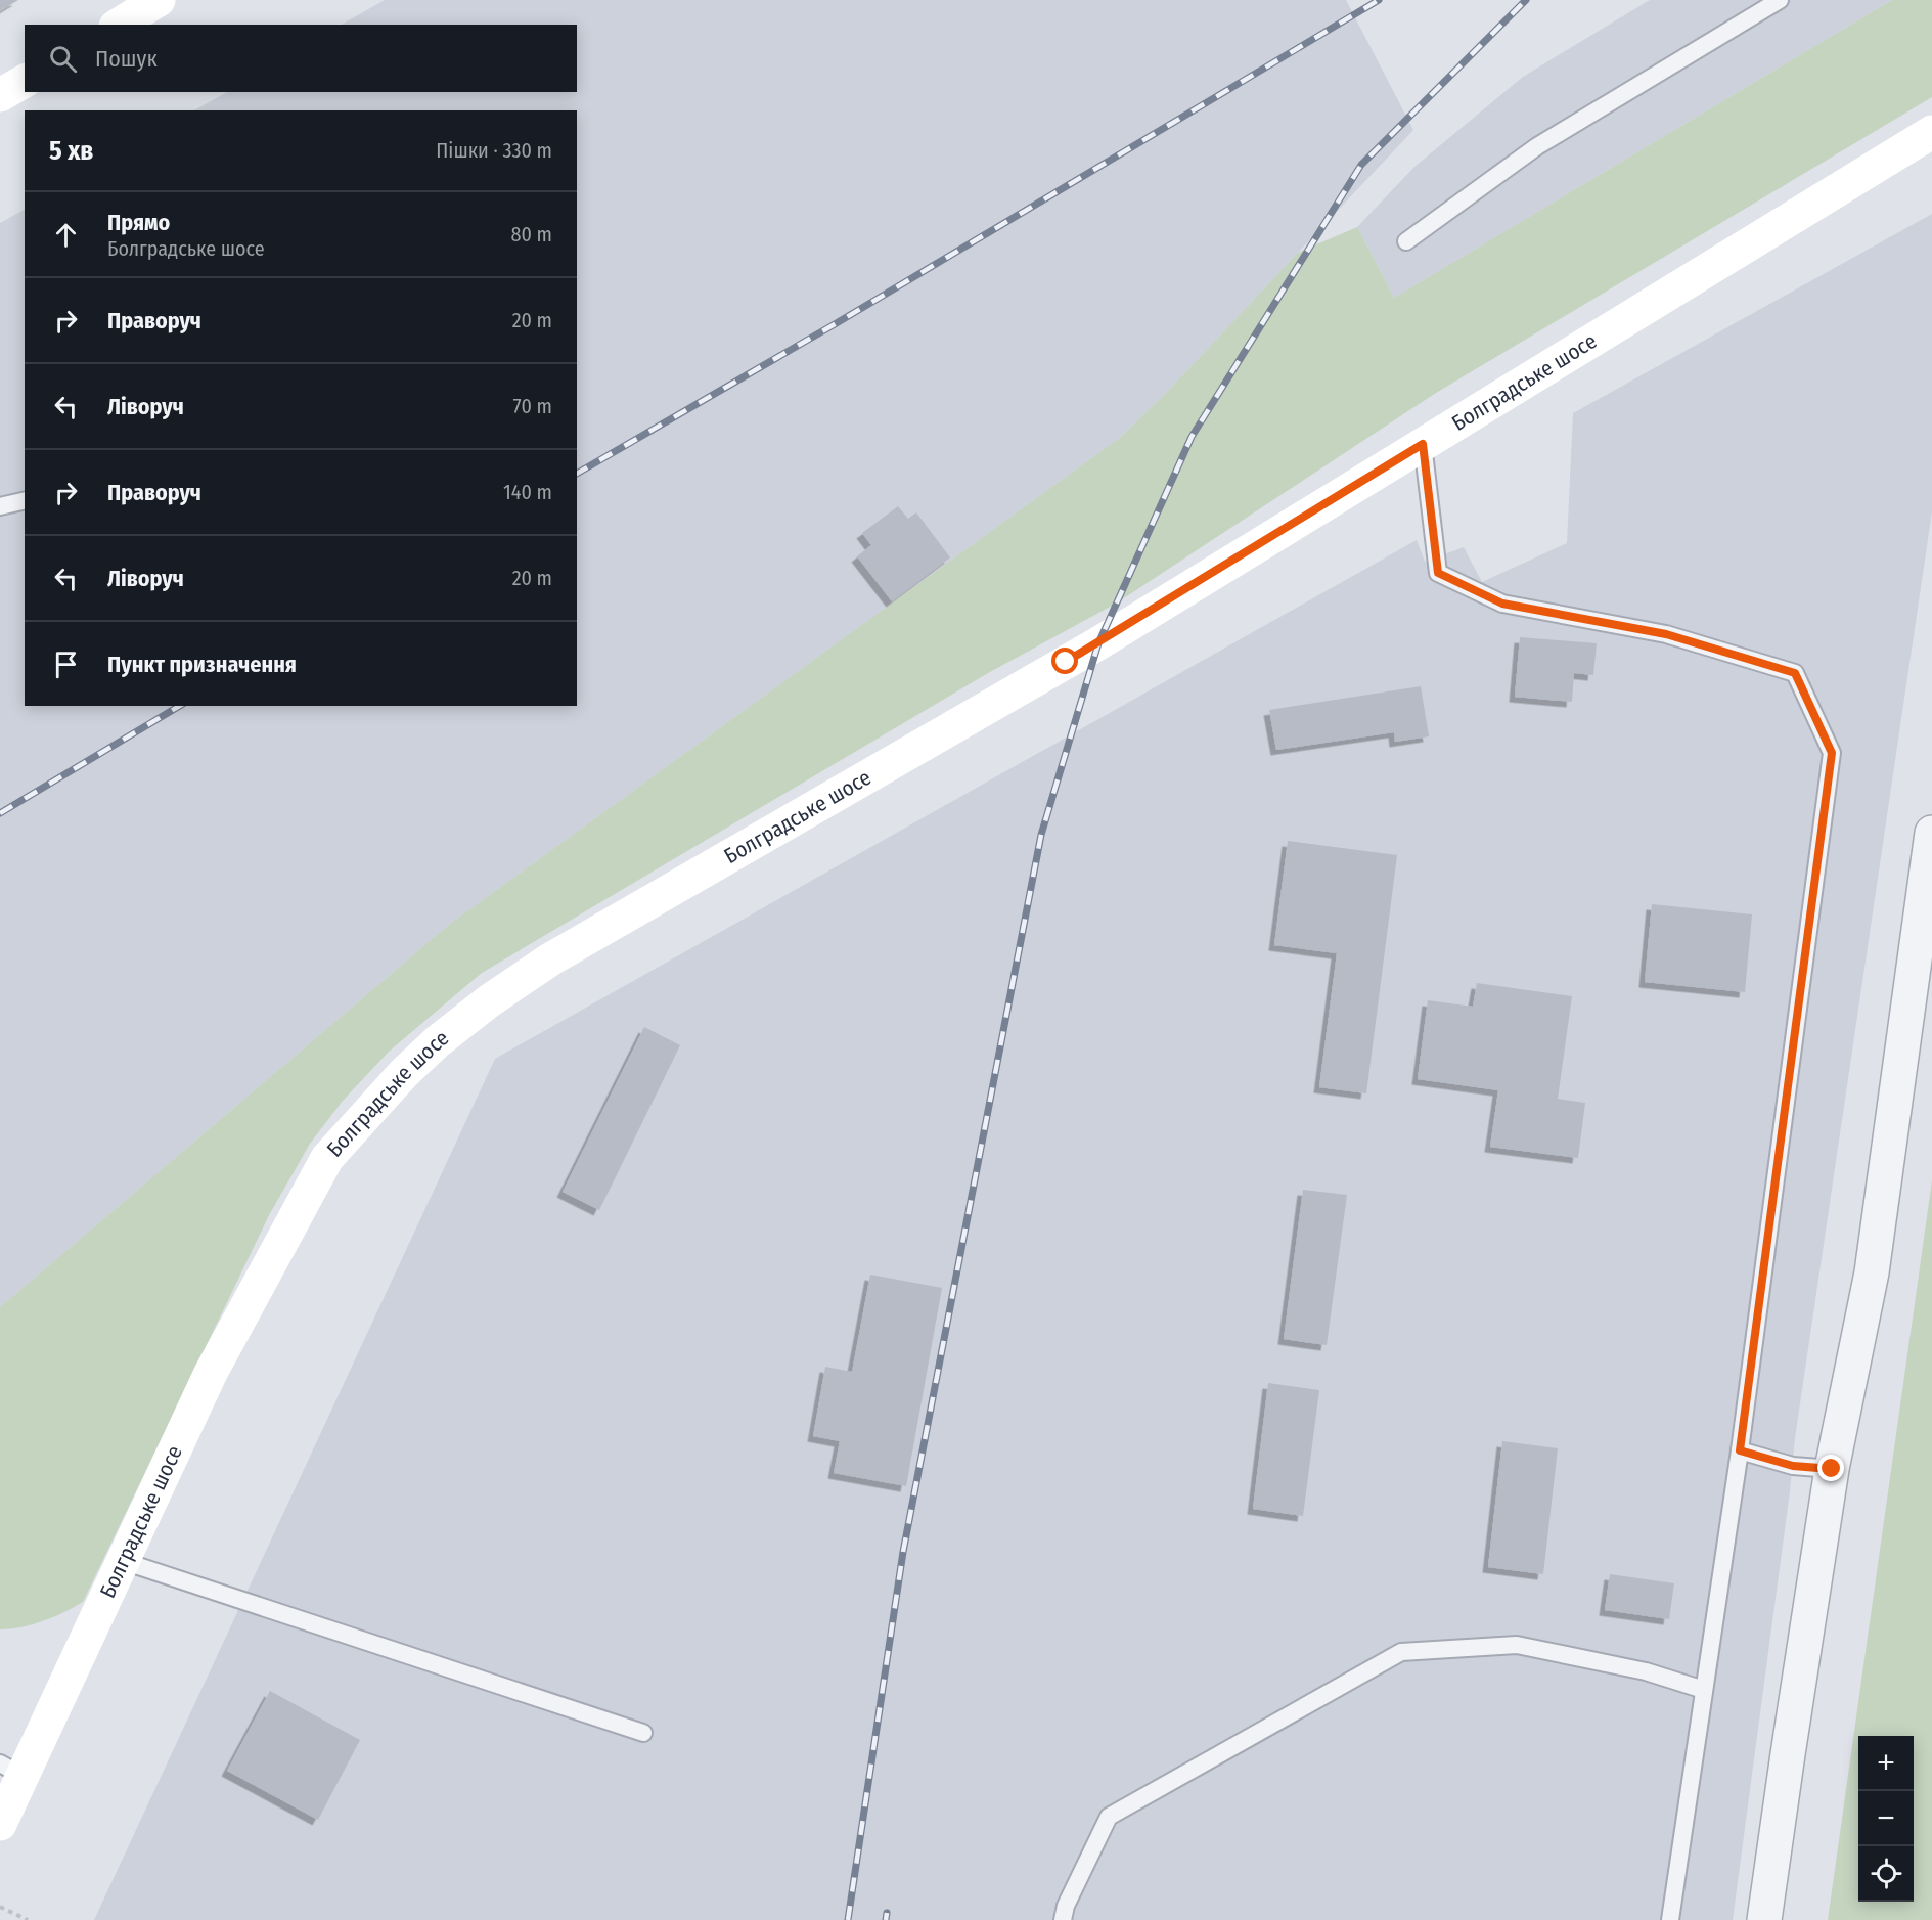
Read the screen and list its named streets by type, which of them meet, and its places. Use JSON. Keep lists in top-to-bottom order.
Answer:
{
  "streets": {
    "main road": ["Болградське шосе"]
  },
  "page": {
    "search": "Пошук",
    "heading": ["5 хв", "Пішки · 330 m"],
    "list": [
      ["Прямо", "Болградське шосе", "80 m"],
      ["Праворуч", "20 m"],
      ["Ліворуч", "70 m"],
      ["Праворуч", "140 m"],
      ["Ліворуч", "20 m"],
      "Пункт призначення"
    ],
    "map_buttons": ["+", "−"]
  }
}
